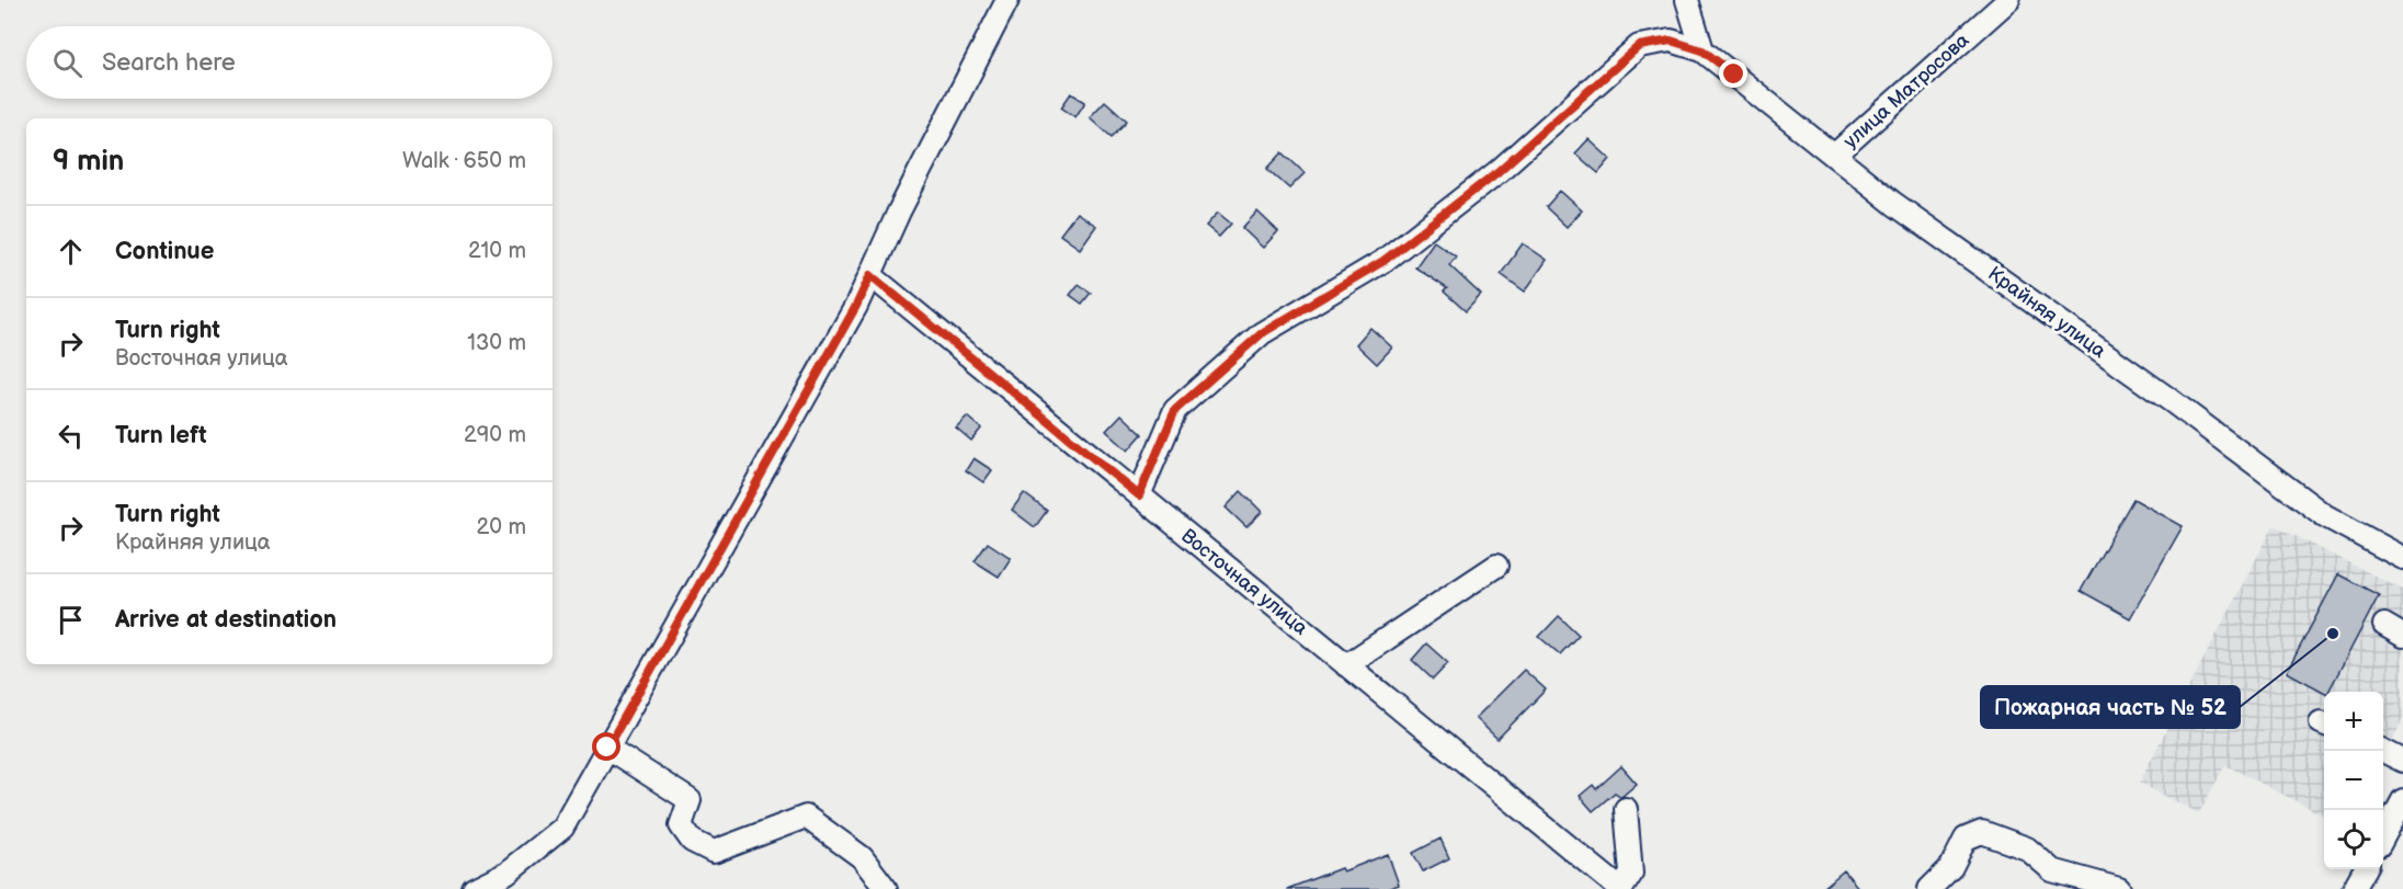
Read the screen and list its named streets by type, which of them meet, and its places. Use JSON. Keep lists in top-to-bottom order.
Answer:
{
  "streets": {
    "street": ["улица Матросова", "Крайняя улица", "Восточная улица"]
  },
  "crossings": [
    ["улица Матросова", "Крайняя улица"]
  ],
  "places": ["Пожарная часть № 52"],
  "page": {
    "search": "Search here",
    "heading": ["9 min", "Walk · 650 m"],
    "list": [
      ["Continue", "210 m"],
      ["Turn right", "Восточная улица", "130 m"],
      ["Turn left", "290 m"],
      ["Turn right", "Крайняя улица", "20 m"],
      "Arrive at destination"
    ],
    "map_buttons": ["+", "−"]
  }
}
